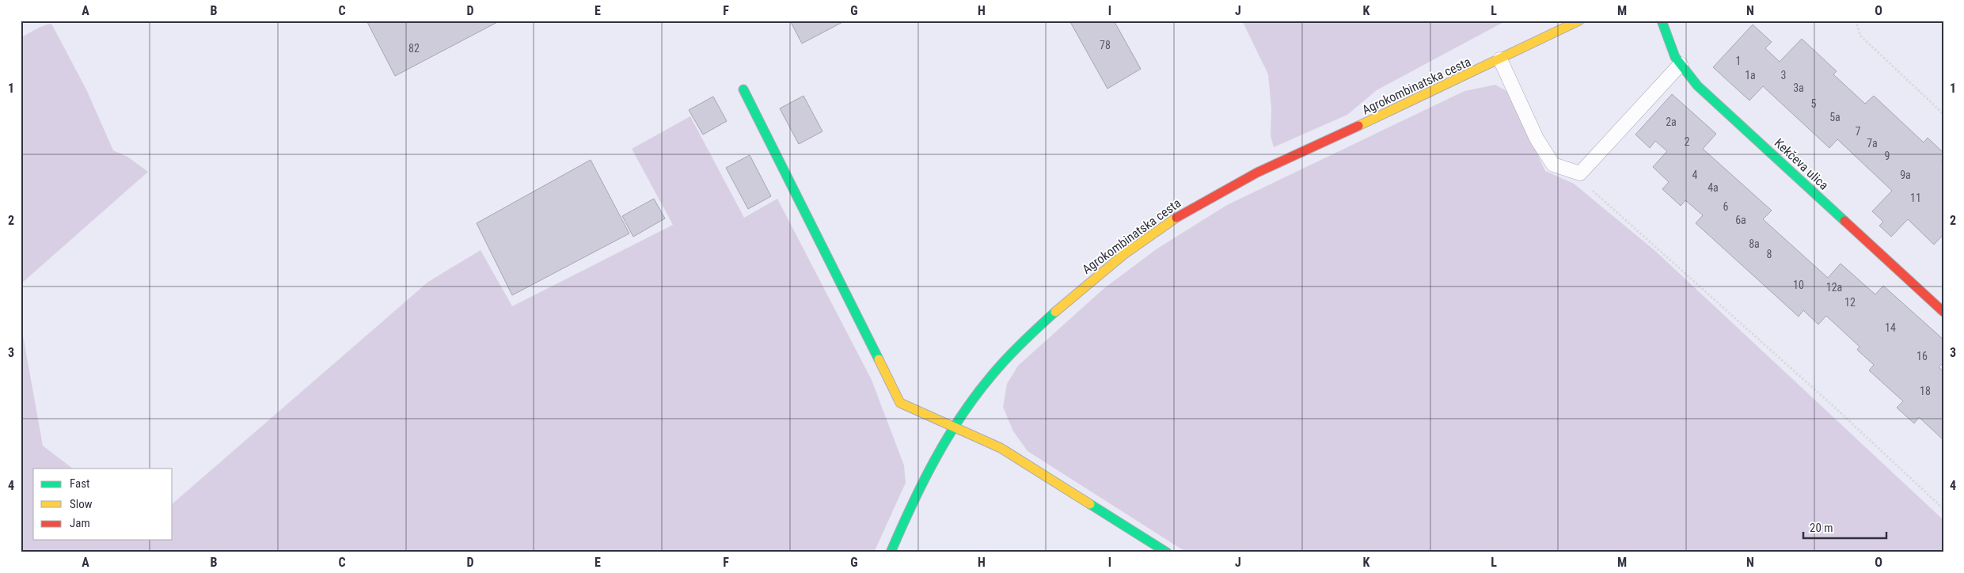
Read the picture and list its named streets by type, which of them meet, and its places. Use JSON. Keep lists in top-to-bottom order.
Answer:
{
  "streets": {
    "street": ["Agrokombinatska cesta", "Kekčeva ulica"]
  },
  "house_numbers": [
    "78",
    "82",
    "1",
    "1a",
    "3",
    "3a",
    "5",
    "5a",
    "2a",
    "7",
    "2",
    "7a",
    "9",
    "4",
    "9a",
    "4a",
    "11",
    "6",
    "6a",
    "8a",
    "8",
    "10",
    "12a",
    "12",
    "14",
    "16",
    "18"
  ],
  "legend": ["Fast", "Slow", "Jam"],
  "scale_bar": "20 m",
  "grid": {
    "columns": [
      "A",
      "B",
      "C",
      "D",
      "E",
      "F",
      "G",
      "H",
      "I",
      "J",
      "K",
      "L",
      "M",
      "N",
      "O"
    ],
    "rows": [
      "1",
      "2",
      "3",
      "4"
    ]
  }
}
